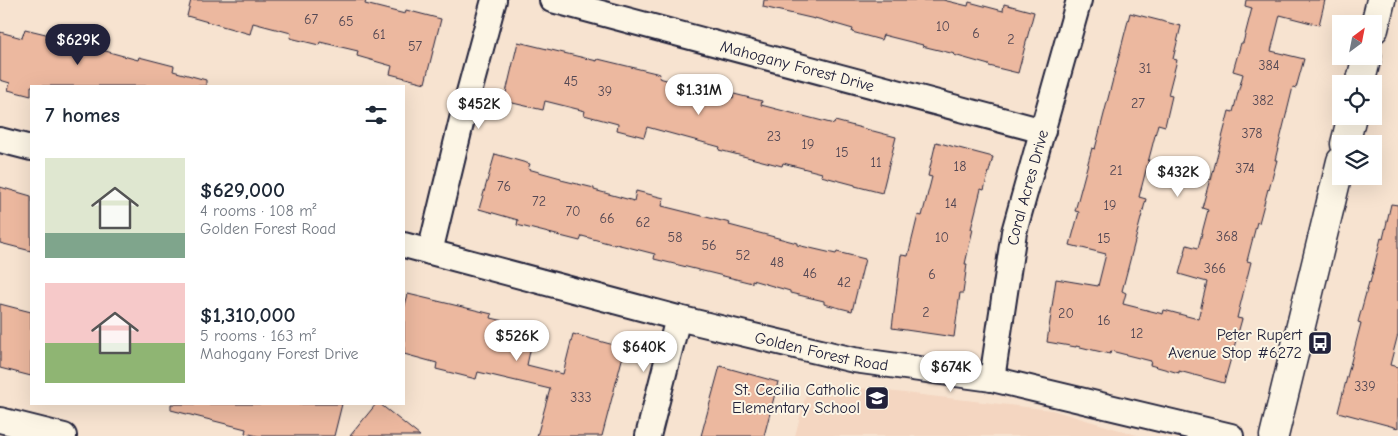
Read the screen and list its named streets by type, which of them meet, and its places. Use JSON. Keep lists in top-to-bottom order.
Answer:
{
  "streets": {
    "street": ["Mahogany Forest Drive", "Coral Acres Drive", "Golden Forest Road"]
  },
  "crossings": [
    ["Mahogany Forest Drive", "Coral Acres Drive"],
    ["Coral Acres Drive", "Golden Forest Road"]
  ],
  "places": {
    "bus stop": ["Peter Rupert Avenue Stop #6272"],
    "school or university": ["St. Cecilia Catholic Elementary School"]
  },
  "house_numbers": [
    "67",
    "65",
    "10",
    "6",
    "61",
    "2",
    "57",
    "384",
    "31",
    "45",
    "39",
    "382",
    "27",
    "378",
    "23",
    "19",
    "15",
    "11",
    "18",
    "374",
    "21",
    "76",
    "72",
    "14",
    "19",
    "70",
    "66",
    "62",
    "368",
    "58",
    "10",
    "15",
    "56",
    "52",
    "48",
    "366",
    "46",
    "6",
    "42",
    "2",
    "20",
    "16",
    "12",
    "339",
    "333"
  ],
  "north": "top right",
  "page": {
    "price": [
      "$629K",
      "$1.31M",
      "$452K",
      "$432K",
      "$526K",
      "$640K",
      "$674K"
    ],
    "heading": "7 homes",
    "list": [
      {
        "name": "$629,000",
        "note": "4 rooms · 108 m² · Golden Forest Road"
      },
      {
        "name": "$1,310,000",
        "note": "5 rooms · 163 m² · Mahogany Forest Drive"
      }
    ]
  }
}
